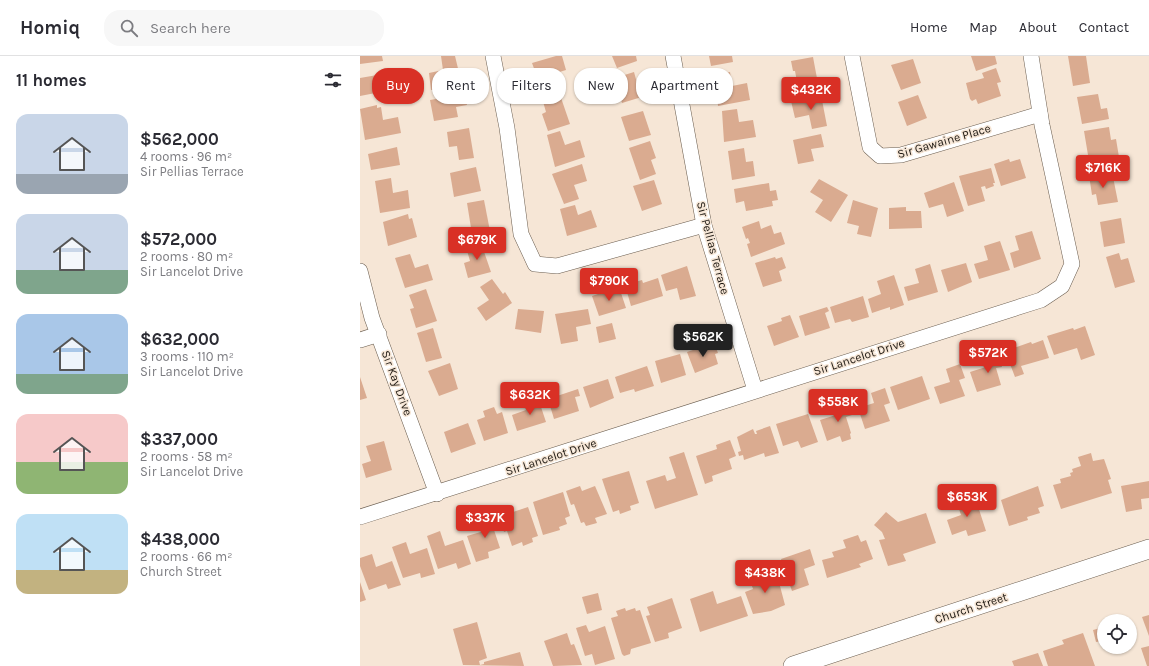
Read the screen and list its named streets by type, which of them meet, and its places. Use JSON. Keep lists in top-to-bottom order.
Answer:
{
  "streets": {
    "street": [
      "Sir Gawaine Place",
      "Sir Pellias Terrace",
      "Sir Lancelot Drive",
      "Sir Kay Drive",
      "Church Street"
    ]
  },
  "crossings": [
    ["Sir Gawaine Place", "Sir Lancelot Drive"],
    ["Sir Pellias Terrace", "Sir Lancelot Drive"],
    ["Sir Lancelot Drive", "Sir Kay Drive"]
  ],
  "page": {
    "header": "Homiq",
    "search": "Search here",
    "nav": [
      "Home",
      "Map",
      "About",
      "Contact"
    ],
    "heading": "11 homes",
    "chip": [
      "Buy",
      "Rent",
      "Filters",
      "New",
      "Apartment"
    ],
    "price": [
      "$432K",
      "$716K",
      "$679K",
      "$790K",
      "$562K",
      "$572K",
      "$632K",
      "$558K",
      "$653K",
      "$337K",
      "$438K"
    ],
    "list": [
      {
        "name": "$562,000",
        "note": "4 rooms · 96 m² · Sir Pellias Terrace"
      },
      {
        "name": "$572,000",
        "note": "2 rooms · 80 m² · Sir Lancelot Drive"
      },
      {
        "name": "$632,000",
        "note": "3 rooms · 110 m² · Sir Lancelot Drive"
      },
      {
        "name": "$337,000",
        "note": "2 rooms · 58 m² · Sir Lancelot Drive"
      },
      {
        "name": "$438,000",
        "note": "2 rooms · 66 m² · Church Street"
      }
    ]
  }
}
